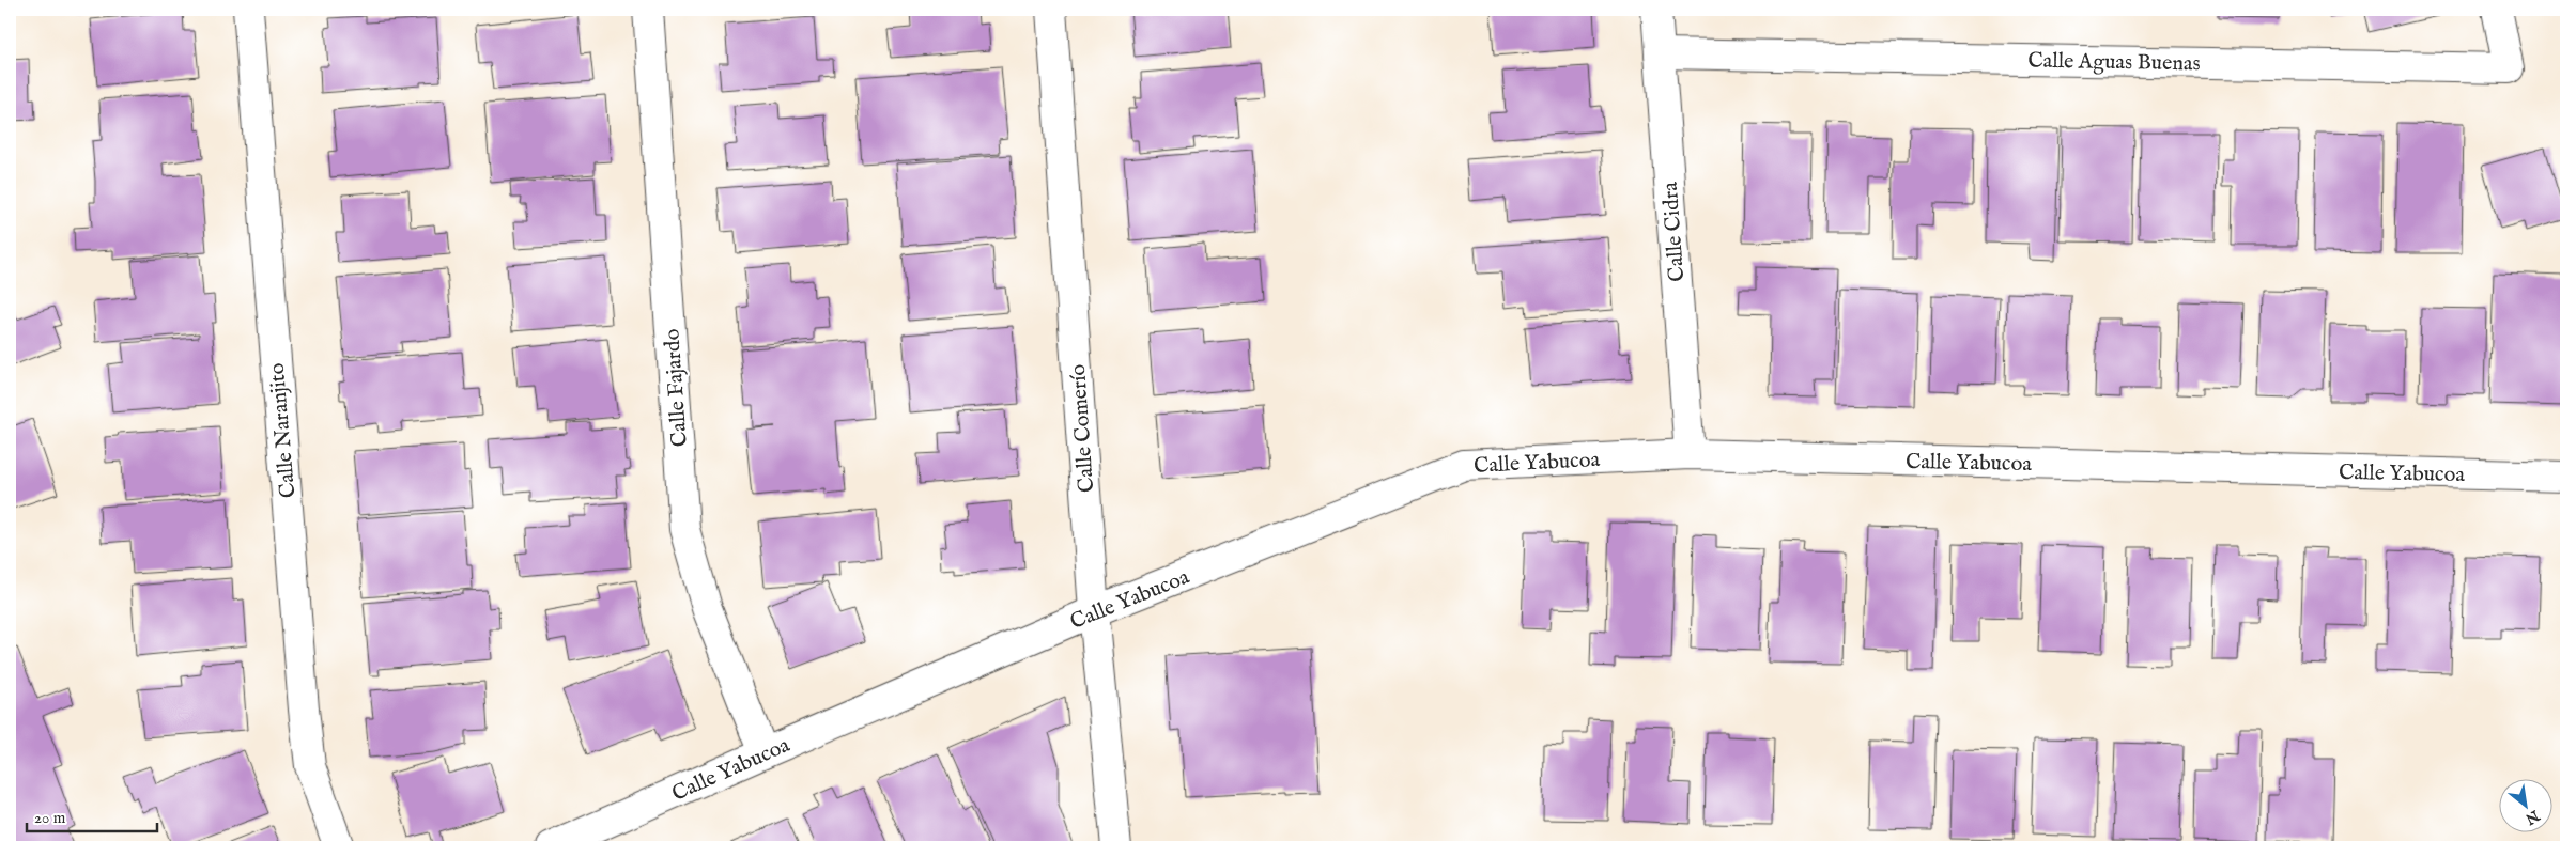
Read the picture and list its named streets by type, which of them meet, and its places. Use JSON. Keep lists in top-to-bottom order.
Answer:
{
  "streets": {
    "street": [
      "Calle Aguas Buenas",
      "Calle Cidra",
      "Calle Fajardo",
      "Calle Comerío",
      "Calle Naranjito",
      "Calle Yabucoa"
    ]
  },
  "crossings": [
    ["Calle Aguas Buenas", "Calle Cidra"],
    ["Calle Cidra", "Calle Yabucoa"],
    ["Calle Fajardo", "Calle Yabucoa"],
    ["Calle Comerío", "Calle Yabucoa"]
  ],
  "scale_bar": "20 m",
  "north": "bottom right"
}
